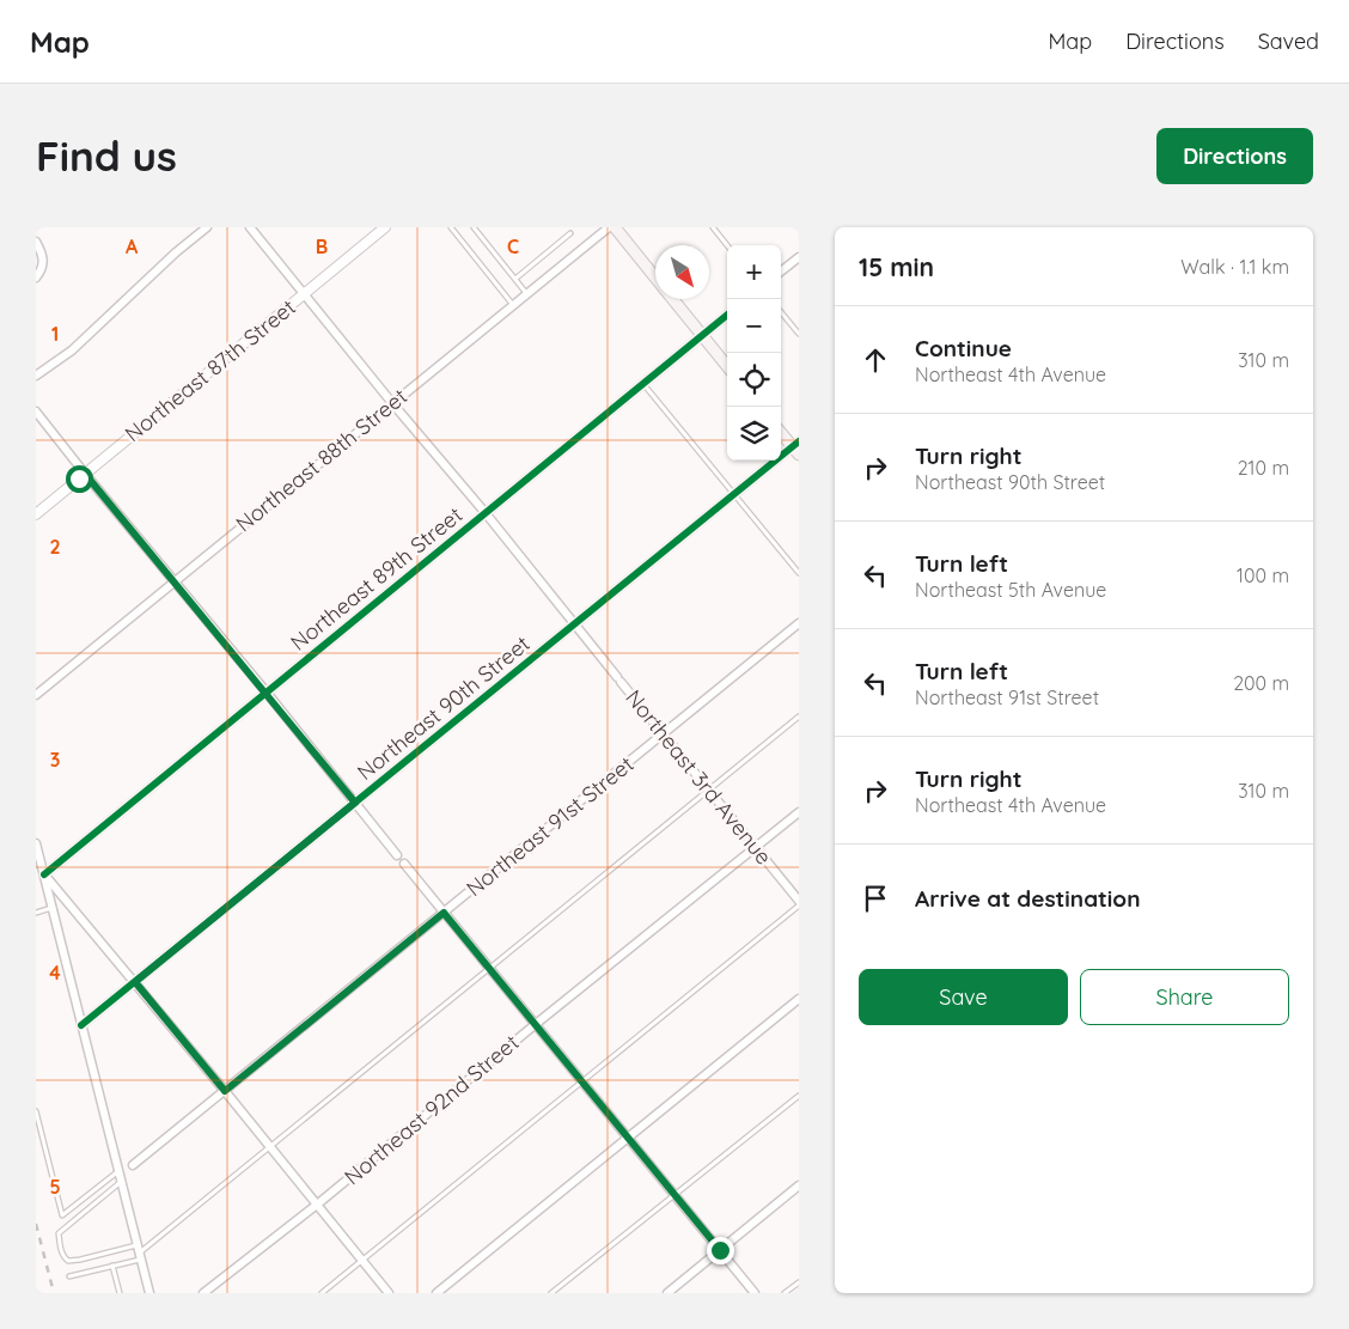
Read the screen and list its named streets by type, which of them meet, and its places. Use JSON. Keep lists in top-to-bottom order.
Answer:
{
  "streets": {
    "street": [
      "Northeast 87th Street",
      "Northeast 88th Street",
      "Northeast 89th Street",
      "Northeast 90th Street",
      "Northeast 3rd Avenue",
      "Northeast 91st Street",
      "Northeast 92nd Street"
    ]
  },
  "crossings": [
    ["Northeast 87th Street", "Northeast 3rd Avenue"],
    ["Northeast 88th Street", "Northeast 3rd Avenue"],
    ["Northeast 89th Street", "Northeast 3rd Avenue"],
    ["Northeast 90th Street", "Northeast 3rd Avenue"],
    ["Northeast 3rd Avenue", "Northeast 91st Street"],
    ["Northeast 3rd Avenue", "Northeast 92nd Street"]
  ],
  "north": "bottom right",
  "page": {
    "header": "Map",
    "nav": ["Map", "Directions", "Saved"],
    "buttons": [
      "Directions",
      ["Save", "Share"]
    ],
    "title": "Find us",
    "heading": ["15 min", "Walk · 1.1 km"],
    "map_buttons": ["+", "−"],
    "list": [
      ["Continue", "Northeast 4th Avenue", "310 m"],
      ["Turn right", "Northeast 90th Street", "210 m"],
      ["Turn left", "Northeast 5th Avenue", "100 m"],
      ["Turn left", "Northeast 91st Street", "200 m"],
      ["Turn right", "Northeast 4th Avenue", "310 m"],
      "Arrive at destination"
    ]
  },
  "grid": {
    "columns": ["A", "B", "C"],
    "rows": [
      "1",
      "2",
      "3",
      "4",
      "5"
    ]
  }
}
